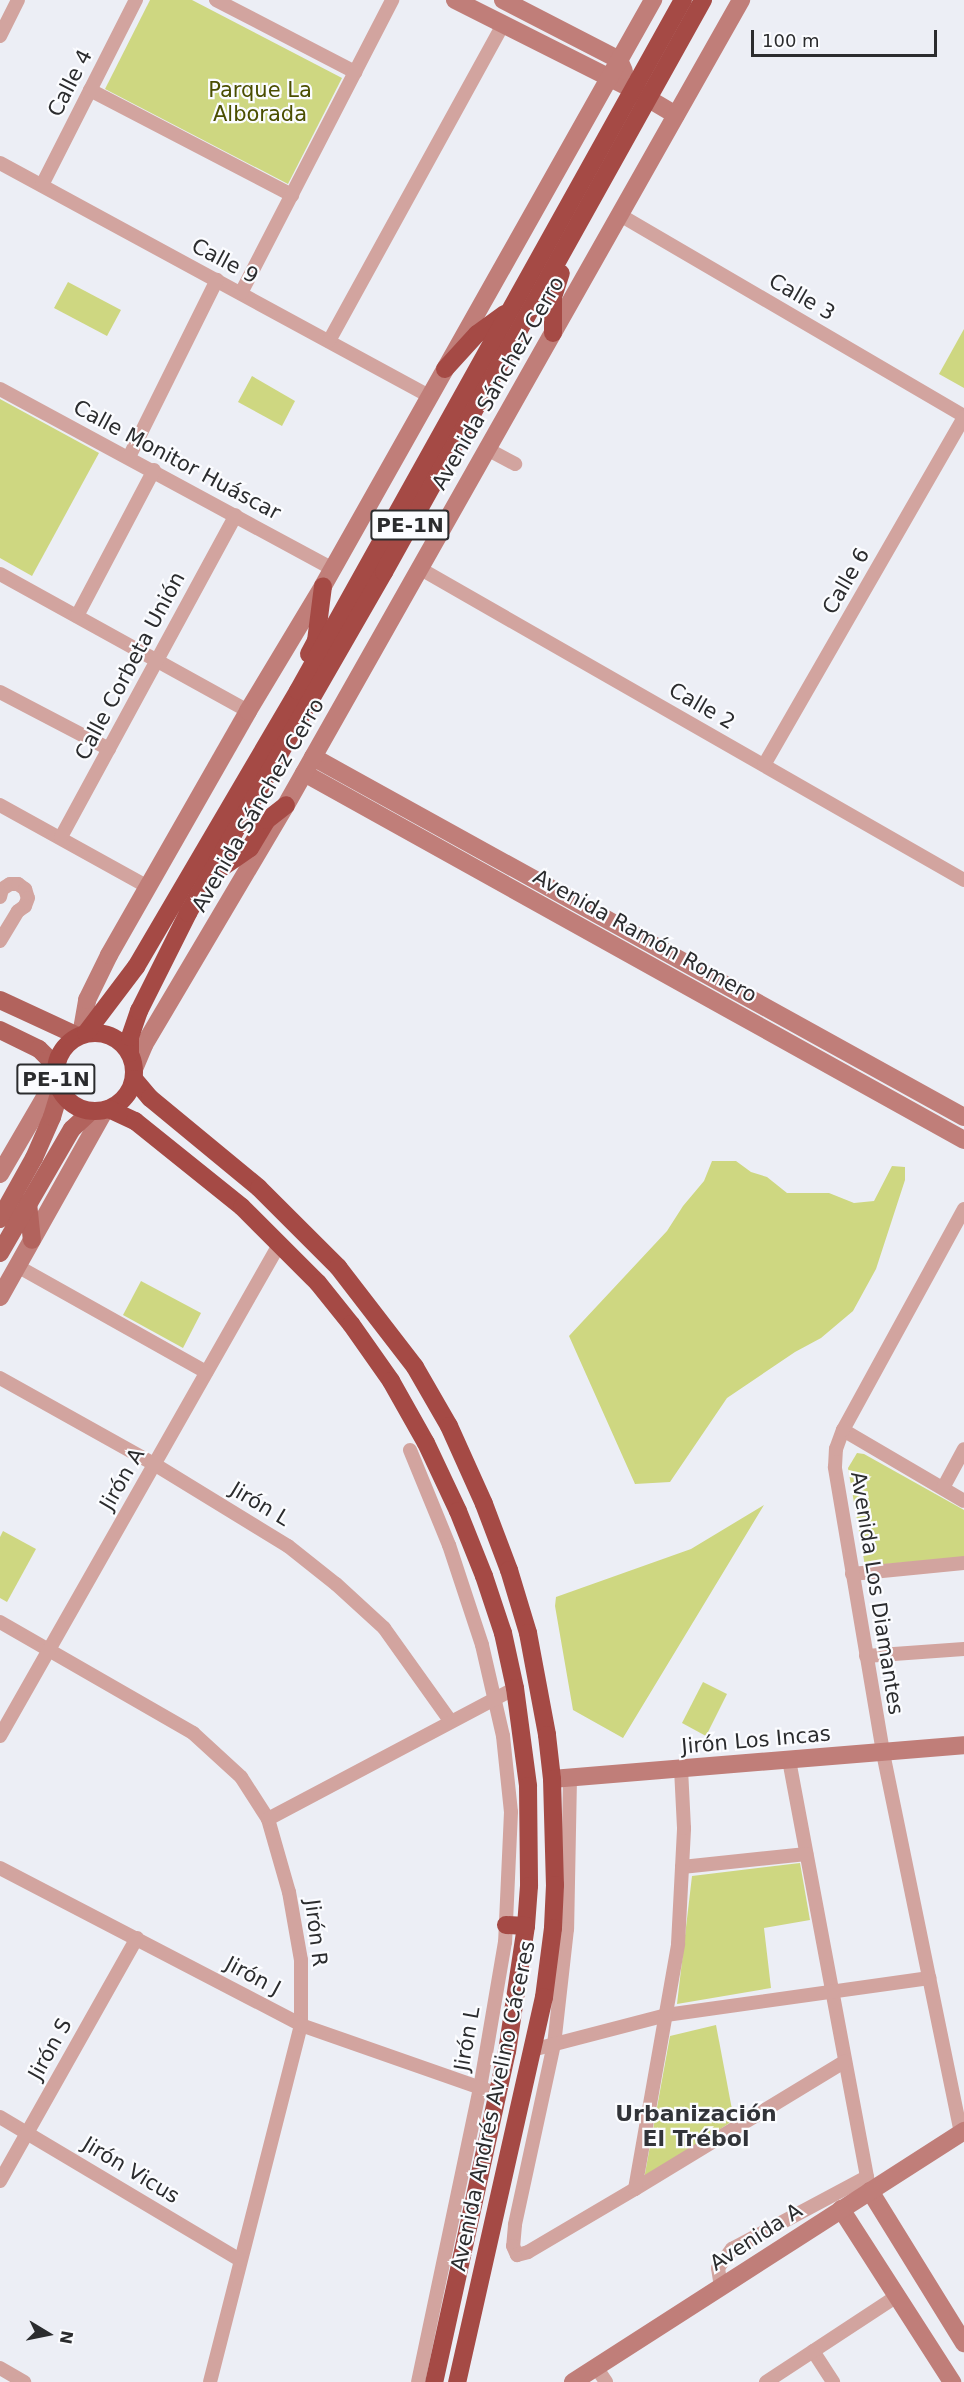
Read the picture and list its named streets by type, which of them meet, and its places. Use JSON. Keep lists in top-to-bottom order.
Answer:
{
  "streets": {
    "highway": ["Avenida Sánchez Cerro", "PE-1N", "Avenida Andrés Avelino Cáceres"],
    "street": [
      "Calle 4",
      "Calle 9",
      "Calle 3",
      "Calle Monitor Huáscar",
      "Calle 6",
      "Calle Corbeta Unión",
      "Calle 2",
      "Avenida Ramón Romero",
      "Jirón A",
      "Jirón L",
      "Avenida Los Diamantes",
      "Jirón Los Incas",
      "Jirón R",
      "Jirón J",
      "Jirón S",
      "Jirón Vicus",
      "Avenida A"
    ]
  },
  "crossings": [
    ["Calle 4", "Calle 9"],
    ["Calle 3", "Avenida Sánchez Cerro"],
    ["Calle 3", "Calle 6"],
    ["Avenida Sánchez Cerro", "PE-1N"],
    ["Avenida Sánchez Cerro", "Calle 2"],
    ["Avenida Sánchez Cerro", "Avenida Ramón Romero"],
    ["Avenida Sánchez Cerro", "Avenida Andrés Avelino Cáceres"],
    ["Calle Monitor Huáscar", "Calle Corbeta Unión"],
    ["PE-1N", "Avenida Andrés Avelino Cáceres"],
    ["Calle 6", "Calle 2"],
    ["Jirón A", "Jirón L"],
    ["Jirón A", "Jirón R"],
    ["Jirón A", "Avenida Andrés Avelino Cáceres"],
    ["Jirón L", "Jirón J"],
    ["Jirón L", "Avenida Andrés Avelino Cáceres"],
    ["Avenida Los Diamantes", "Jirón Los Incas"],
    ["Jirón Los Incas", "Avenida Andrés Avelino Cáceres"],
    ["Jirón R", "Jirón J"],
    ["Jirón R", "Jirón Vicus"],
    ["Jirón J", "Jirón S"],
    ["Jirón J", "Avenida Andrés Avelino Cáceres"],
    ["Jirón S", "Jirón Vicus"]
  ],
  "districts": ["Urbanización El Trébol"],
  "parks": ["Parque La Alborada"],
  "scale_bar": "100 m",
  "north": "right"
}
